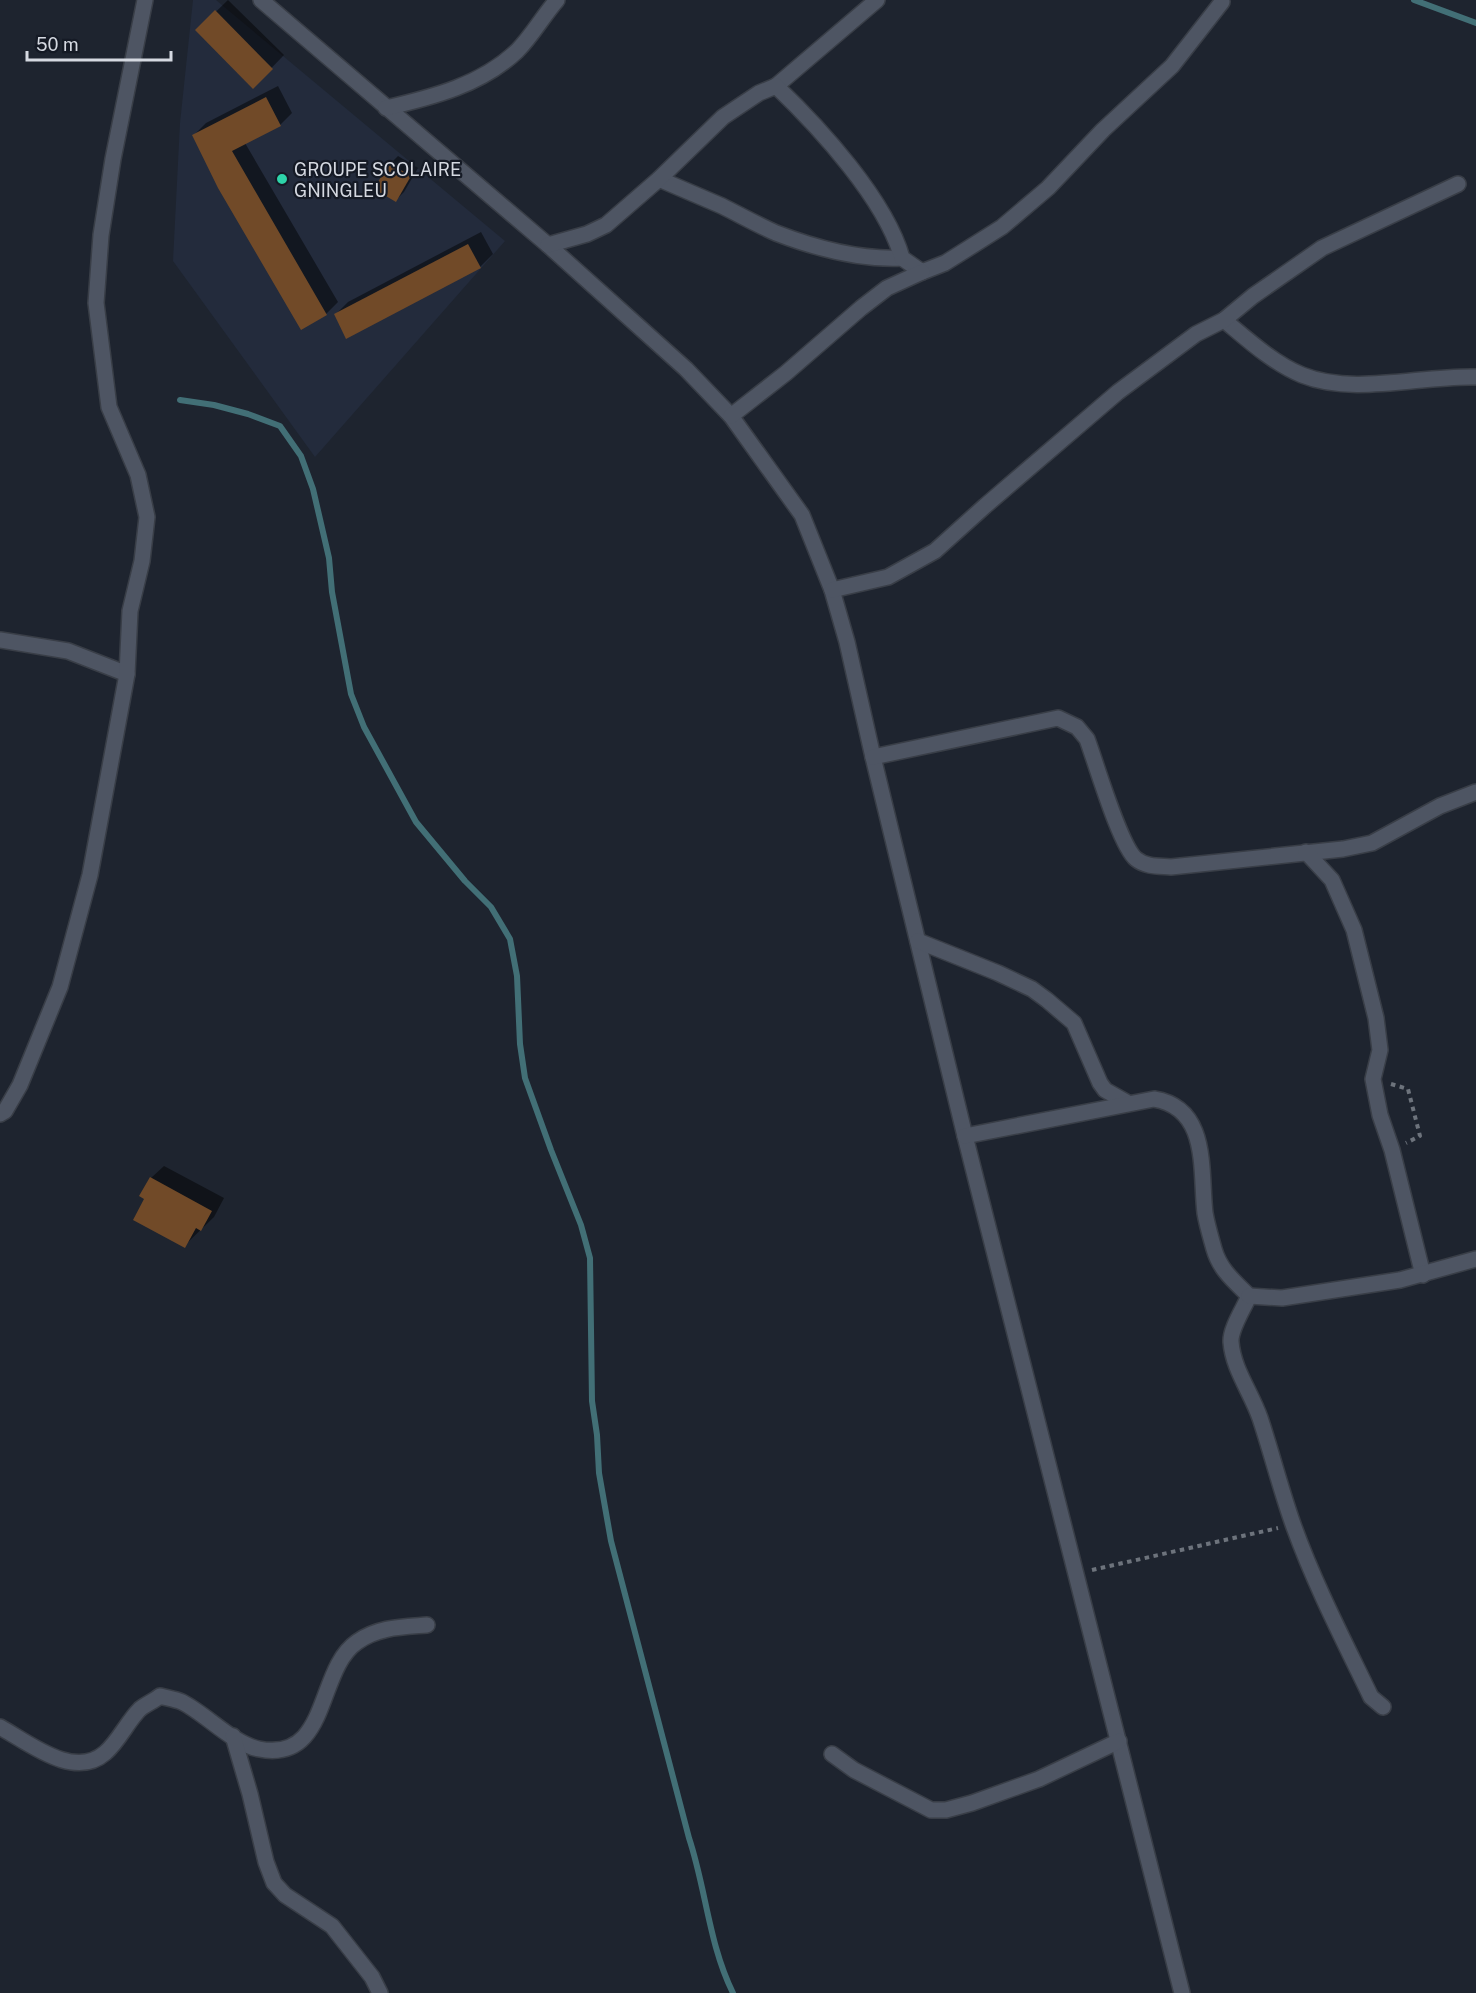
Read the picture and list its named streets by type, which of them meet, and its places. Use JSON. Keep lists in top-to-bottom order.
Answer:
{
  "places": ["GROUPE SCOLAIRE GNINGLEU"],
  "scale_bar": "50 m"
}
